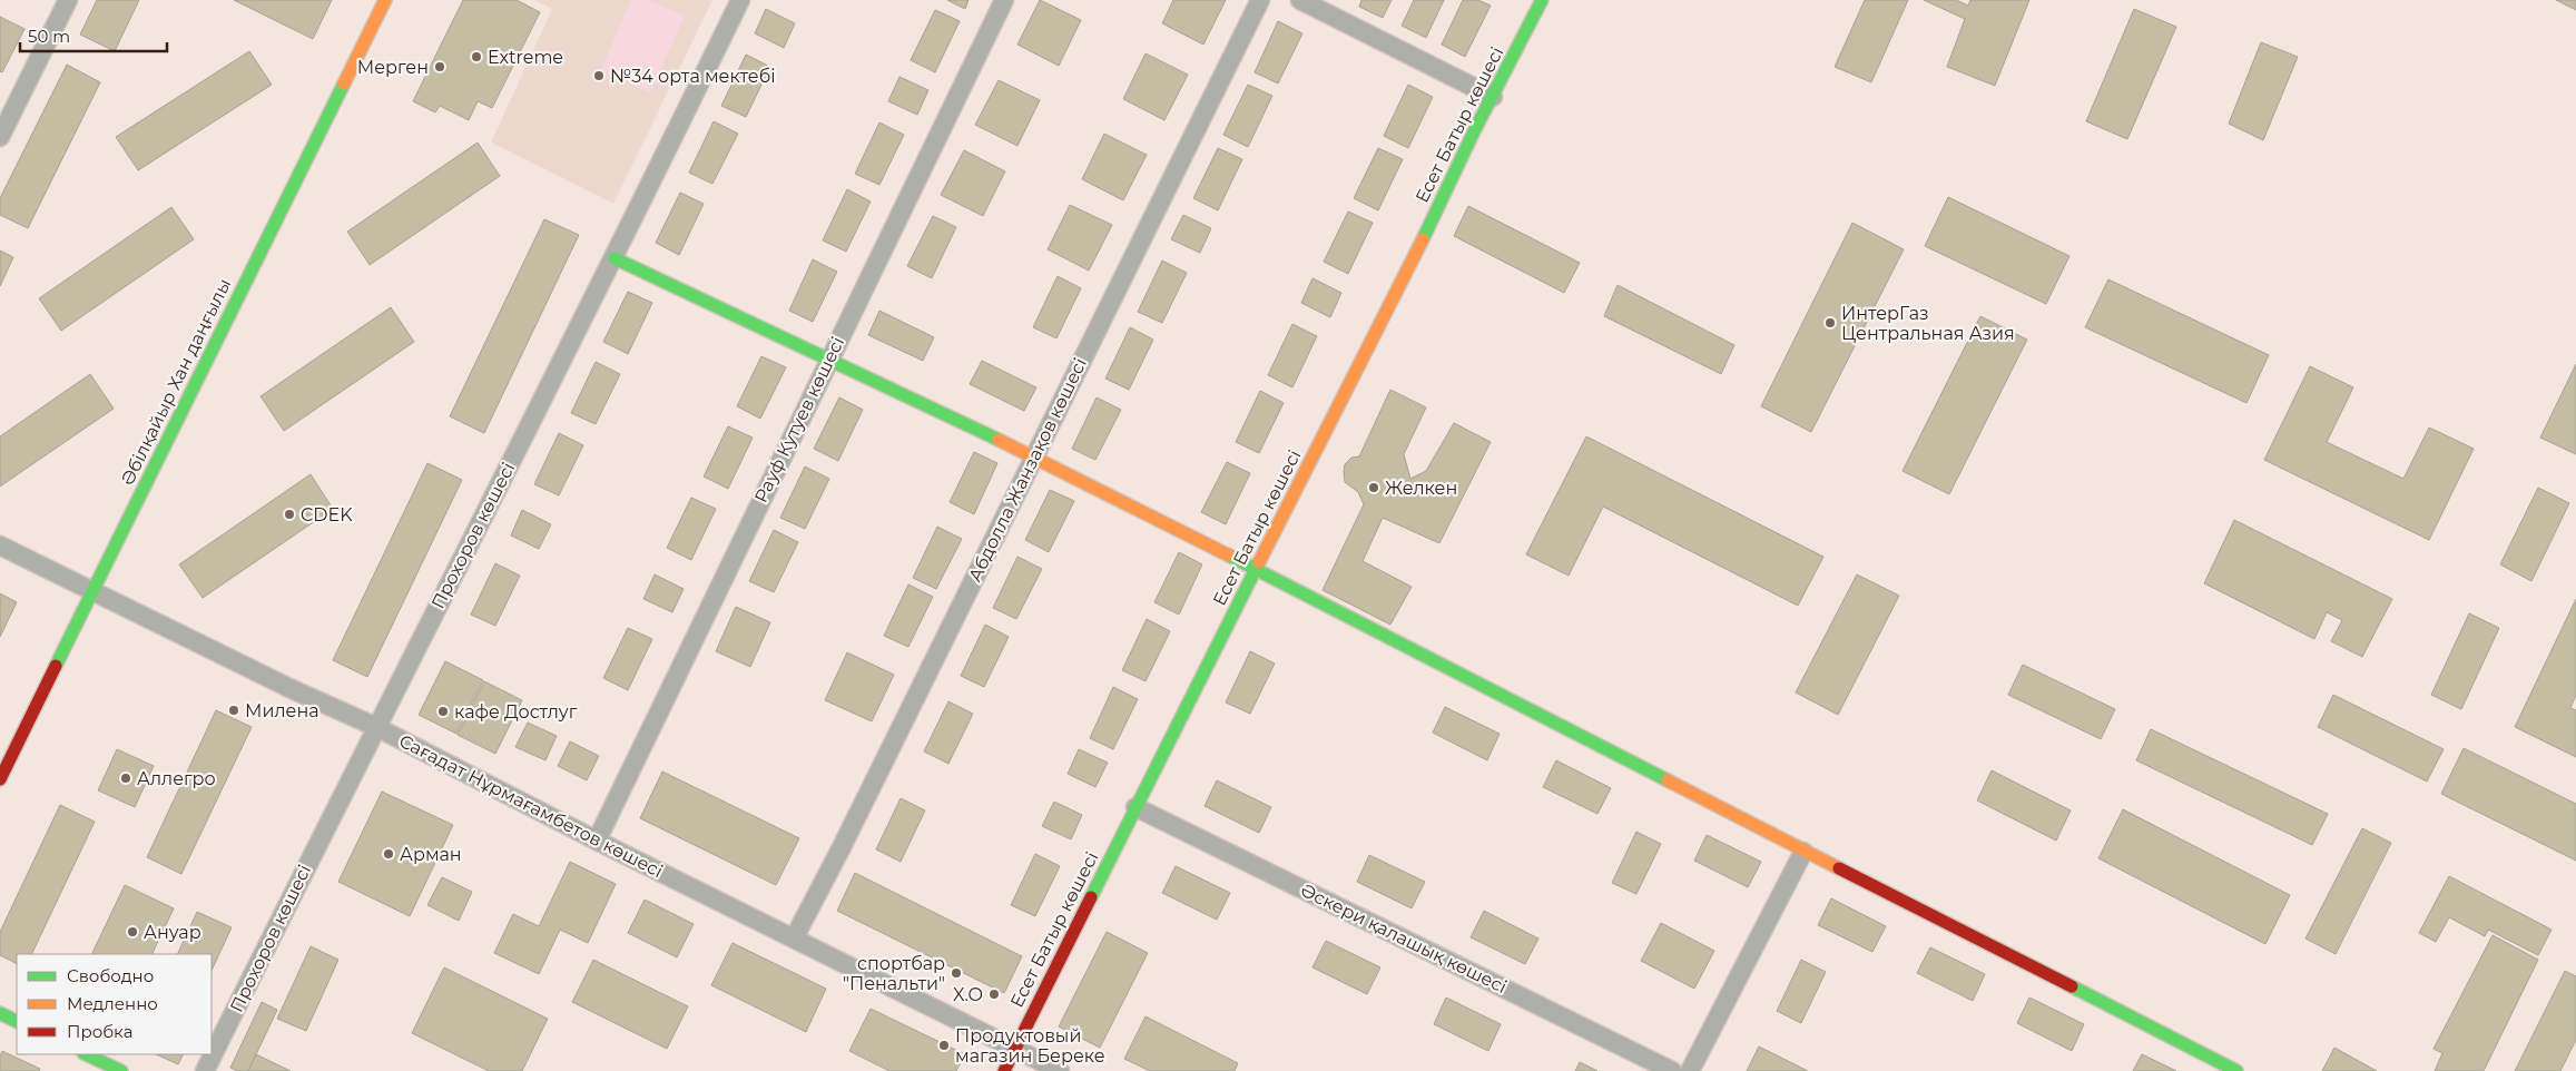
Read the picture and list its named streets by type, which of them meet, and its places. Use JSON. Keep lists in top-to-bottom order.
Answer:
{
  "streets": {
    "street": [
      "Есет Батыр көшесі",
      "Әбілқайыр Хан даңғылы",
      "Рауф Кутуев көшесі",
      "Абдолла Жанзақов көшесі",
      "Прохоров көшесі",
      "Сағадат Нұрмағамбетов көшесі",
      "Әскери қалашық көшесі"
    ]
  },
  "crossings": [
    ["Есет Батыр көшесі", "Сағадат Нұрмағамбетов көшесі"],
    ["Есет Батыр көшесі", "Әскери қалашық көшесі"],
    ["Әбілқайыр Хан даңғылы", "Сағадат Нұрмағамбетов көшесі"],
    ["Рауф Кутуев көшесі", "Сағадат Нұрмағамбетов көшесі"],
    ["Абдолла Жанзақов көшесі", "Сағадат Нұрмағамбетов көшесі"],
    ["Прохоров көшесі", "Сағадат Нұрмағамбетов көшесі"]
  ],
  "places": [
    "Extreme",
    "Мерген",
    "№34 орта мектебі",
    "ИнтерГаз Центральная Азия",
    "Желкен",
    "CDEK",
    "Милена",
    "кафе Достлуг",
    "Аллегро",
    "Арман",
    "Ануар",
    "спортбар \"Пенальти\"",
    "X.O",
    "Продуктовый магазин Береке"
  ],
  "legend": ["Свободно", "Медленно", "Пробка"],
  "scale_bar": "50 m"
}
